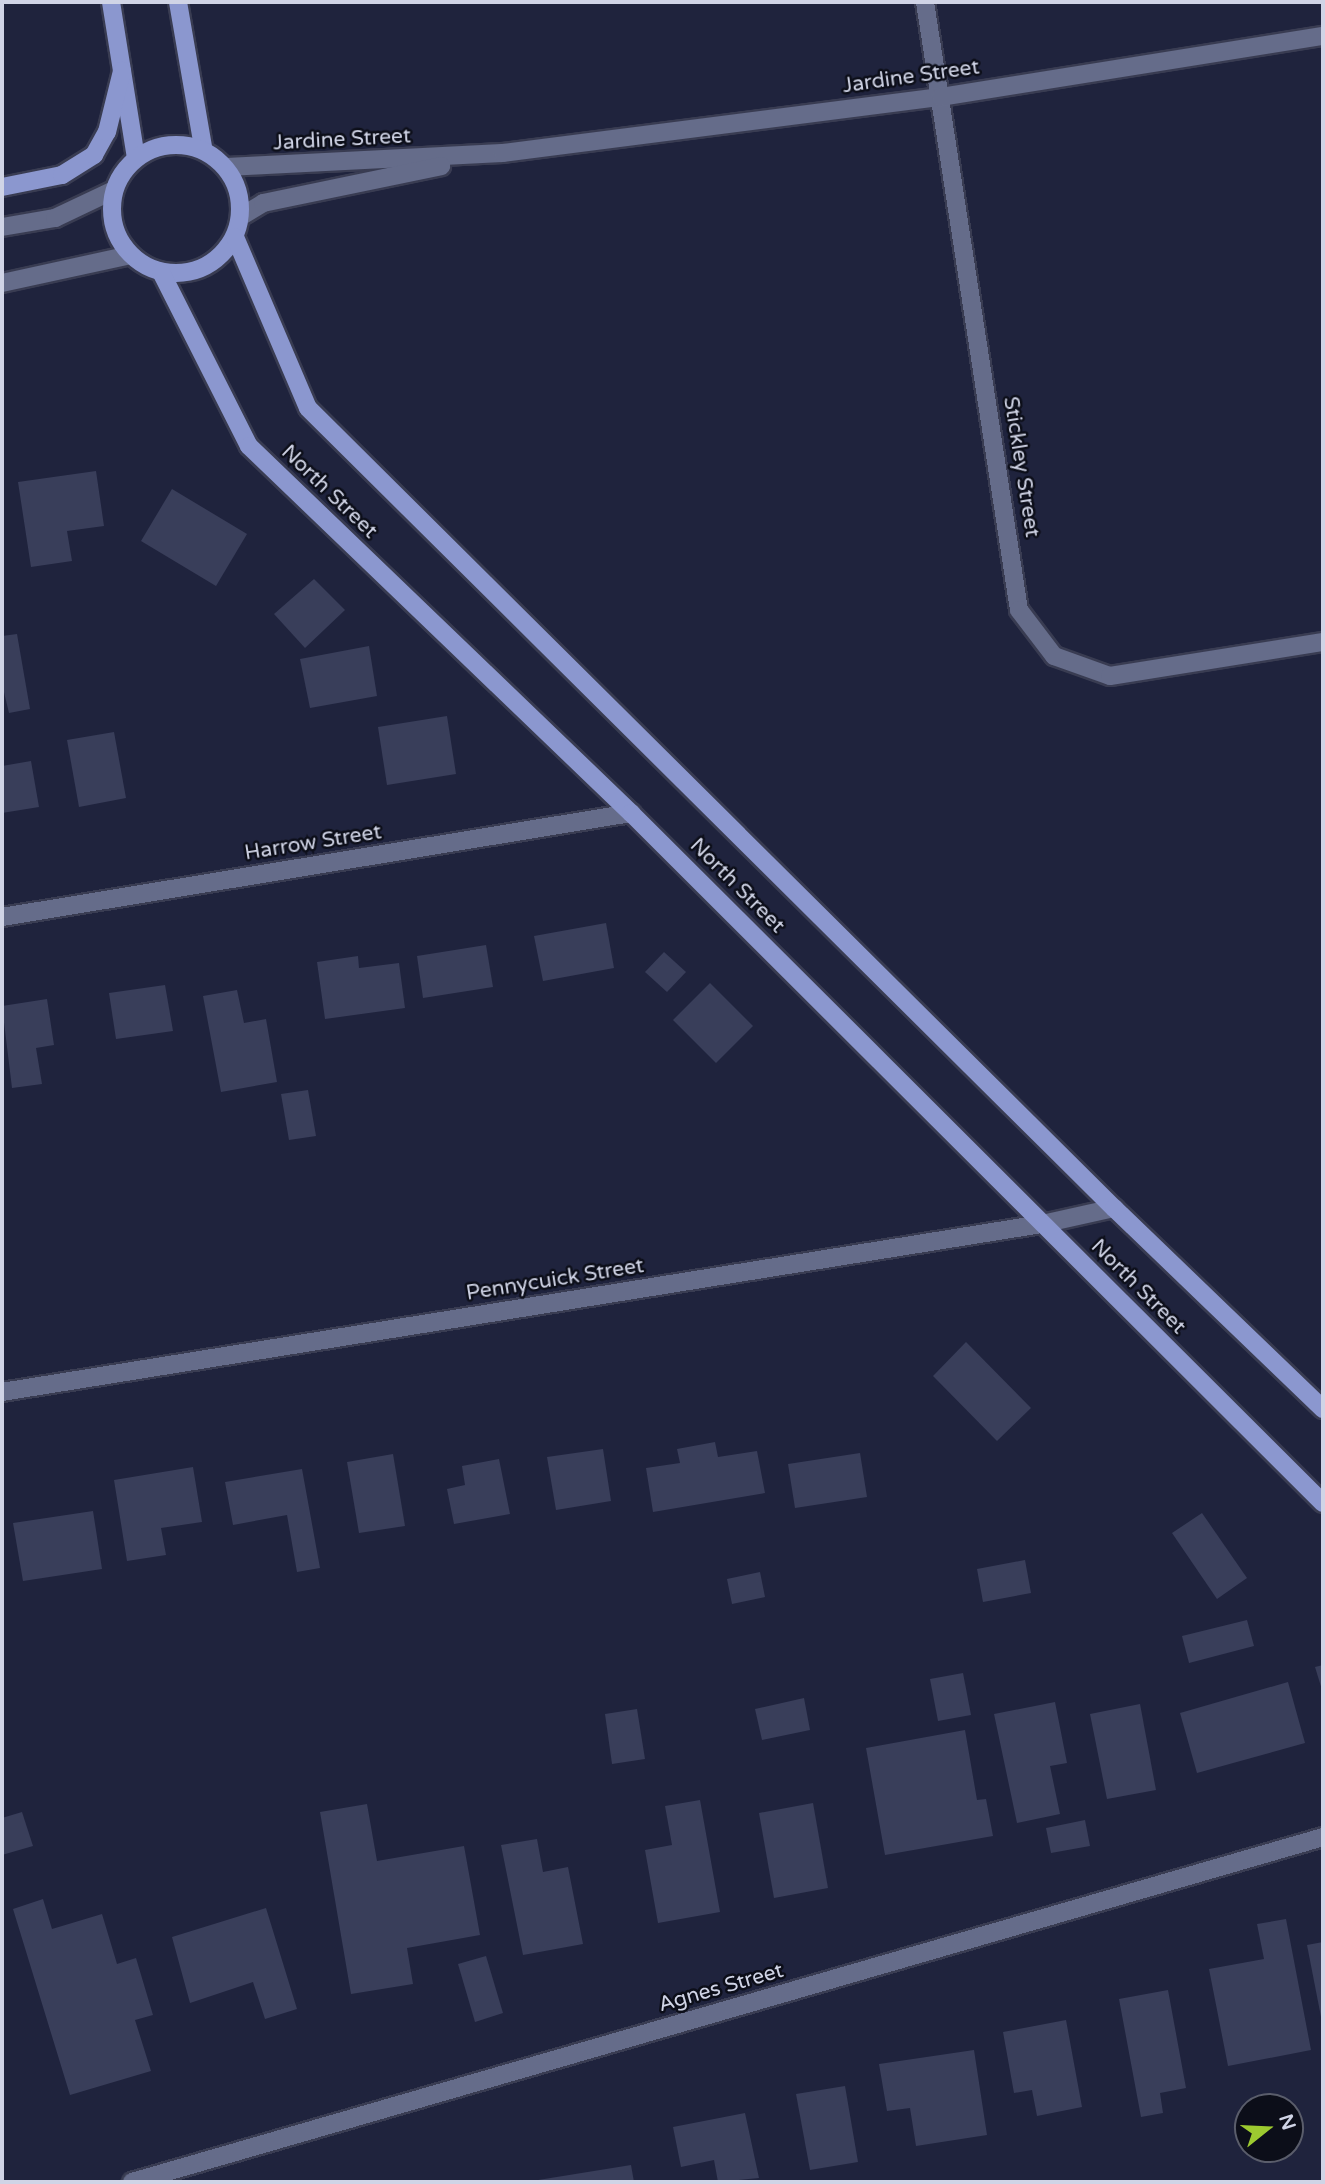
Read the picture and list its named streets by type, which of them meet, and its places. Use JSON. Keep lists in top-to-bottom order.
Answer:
{
  "streets": {
    "main road": ["North Street"],
    "street": [
      "Jardine Street",
      "Stickley Street",
      "Harrow Street",
      "Pennycuick Street",
      "Agnes Street"
    ]
  },
  "crossings": [
    ["Jardine Street", "Stickley Street"],
    ["Jardine Street", "North Street"],
    ["North Street", "Harrow Street"],
    ["North Street", "Pennycuick Street"]
  ],
  "north": "right"
}
